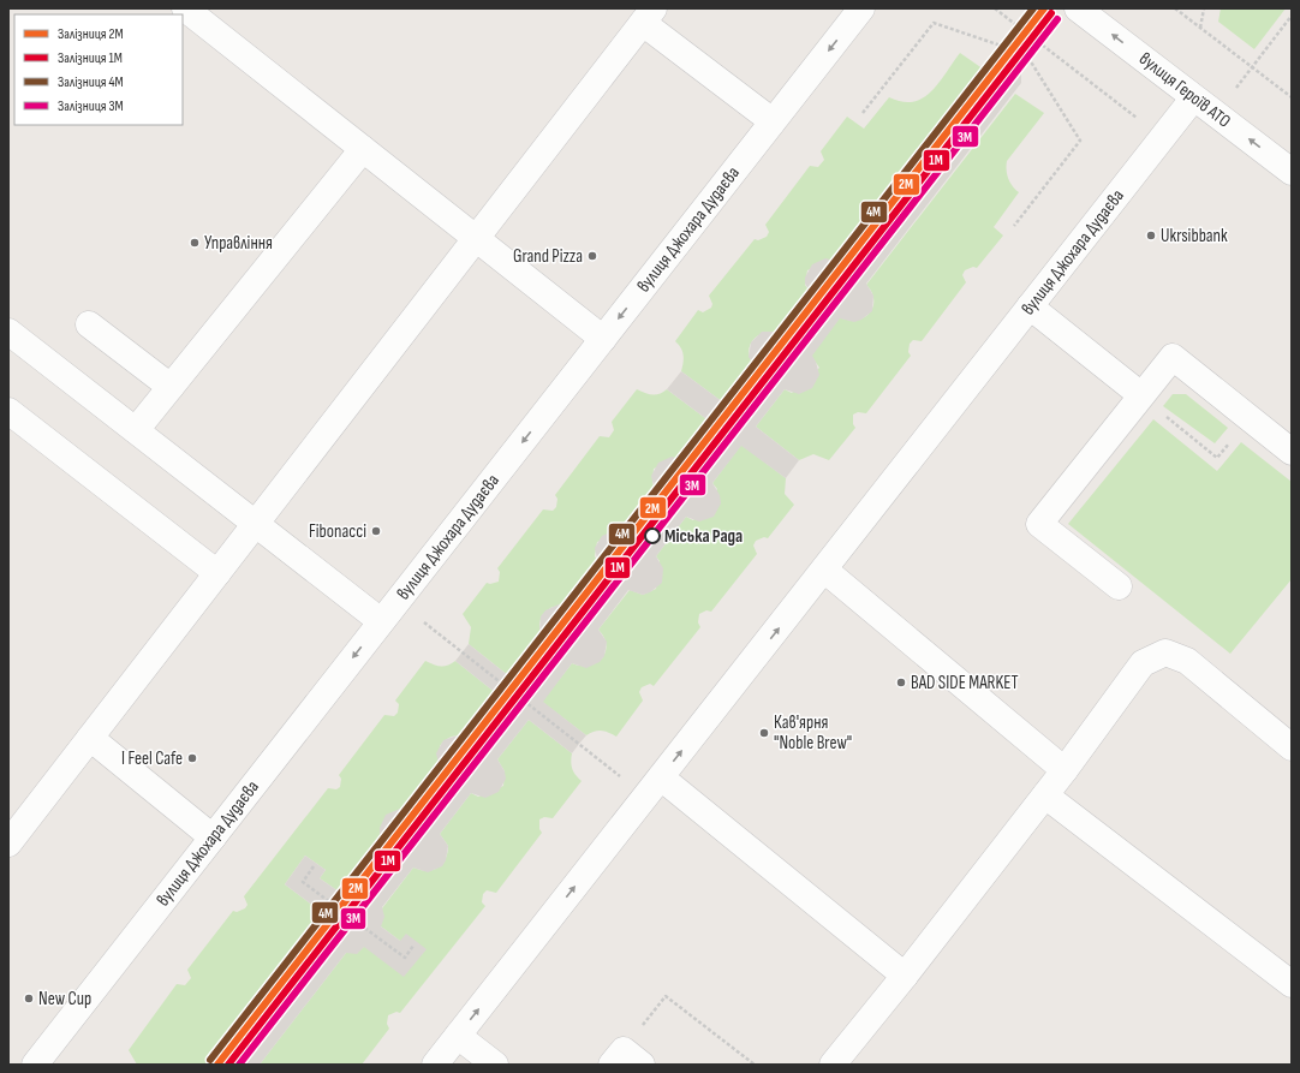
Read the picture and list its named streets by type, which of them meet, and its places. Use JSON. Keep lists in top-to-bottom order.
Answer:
{
  "streets": {
    "street": ["вулиця Героїв АТО", "вулиця Джохара Дудаєва"]
  },
  "crossings": [
    ["вулиця Героїв АТО", "вулиця Джохара Дудаєва"]
  ],
  "one_way": ["вулиця Героїв АТО"],
  "places": [
    "Ukrsibbank",
    "Управління",
    "Grand Pizza",
    "Fibonacci",
    "Міська Рада",
    "BAD SIDE MARKET",
    "Кав'ярня \"Noble Brew\"",
    "I Feel Cafe",
    "New Cup"
  ],
  "lines": [
    "rail line 2М",
    "rail line 4М",
    "rail line 1М",
    "rail line 3М"
  ],
  "legend": [
    "Залізниця 2М",
    "Залізниця 1М",
    "Залізниця 4М",
    "Залізниця 3М"
  ]
}
